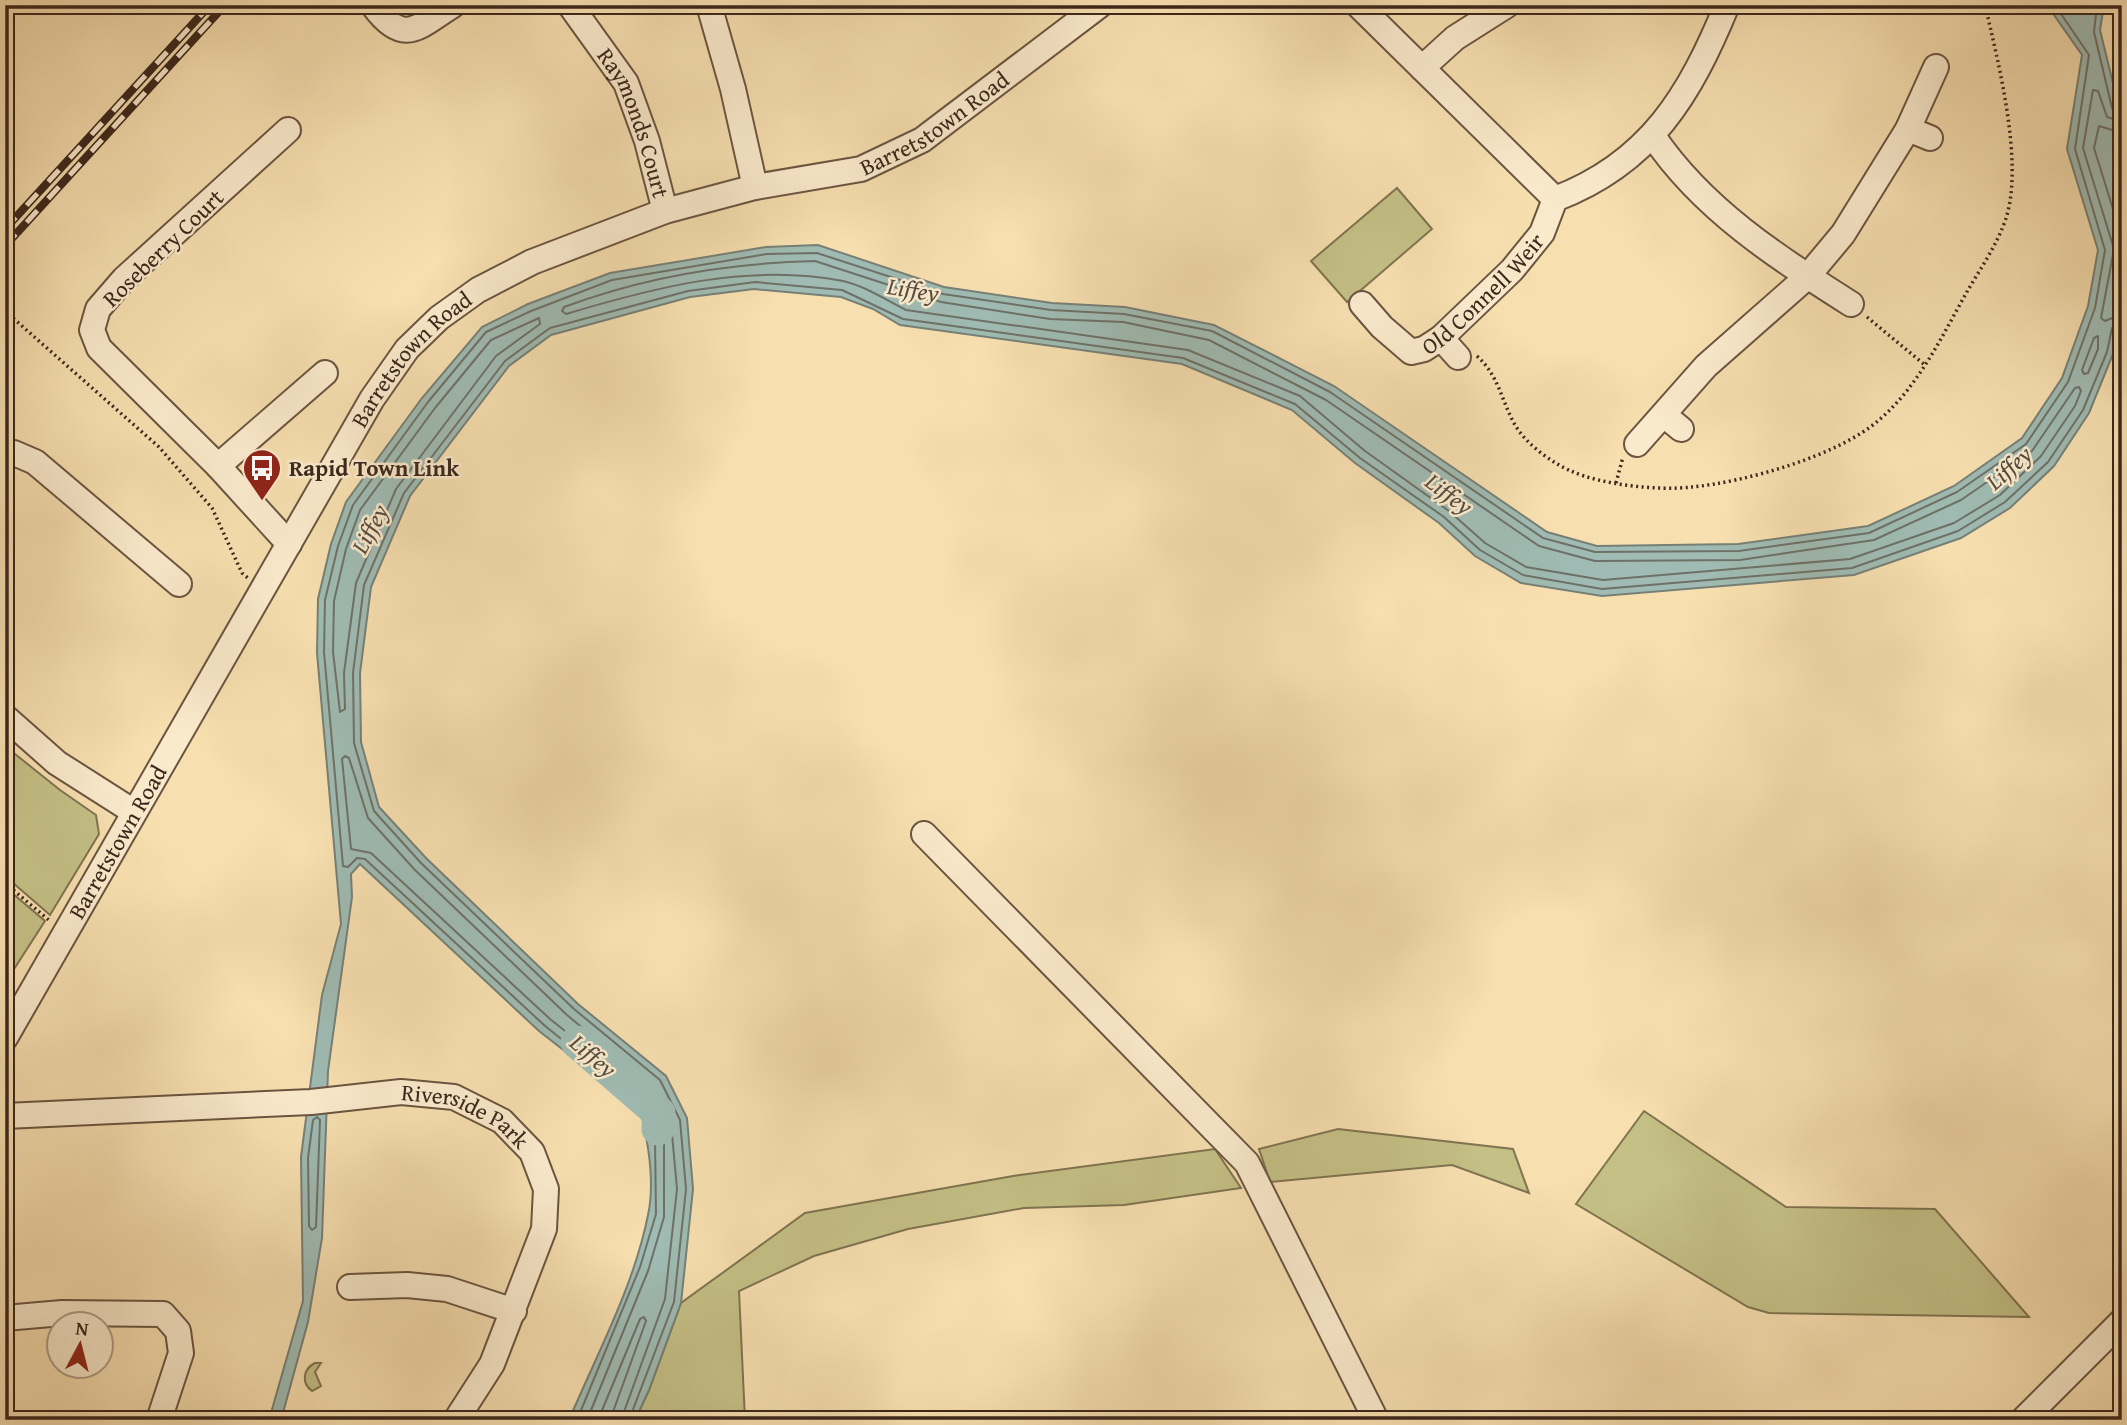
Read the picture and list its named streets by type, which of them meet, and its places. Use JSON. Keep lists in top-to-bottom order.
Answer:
{
  "streets": {
    "street": [
      "Barretstown Road",
      "Raymonds Court",
      "Roseberry Court",
      "Old Connell Weir",
      "Riverside Park"
    ]
  },
  "crossings": [
    ["Barretstown Road", "Raymonds Court"],
    ["Barretstown Road", "Roseberry Court"]
  ],
  "water": ["Liffey"],
  "places": {
    "bus stop": ["Rapid Town Link"]
  },
  "north": "top"
}
